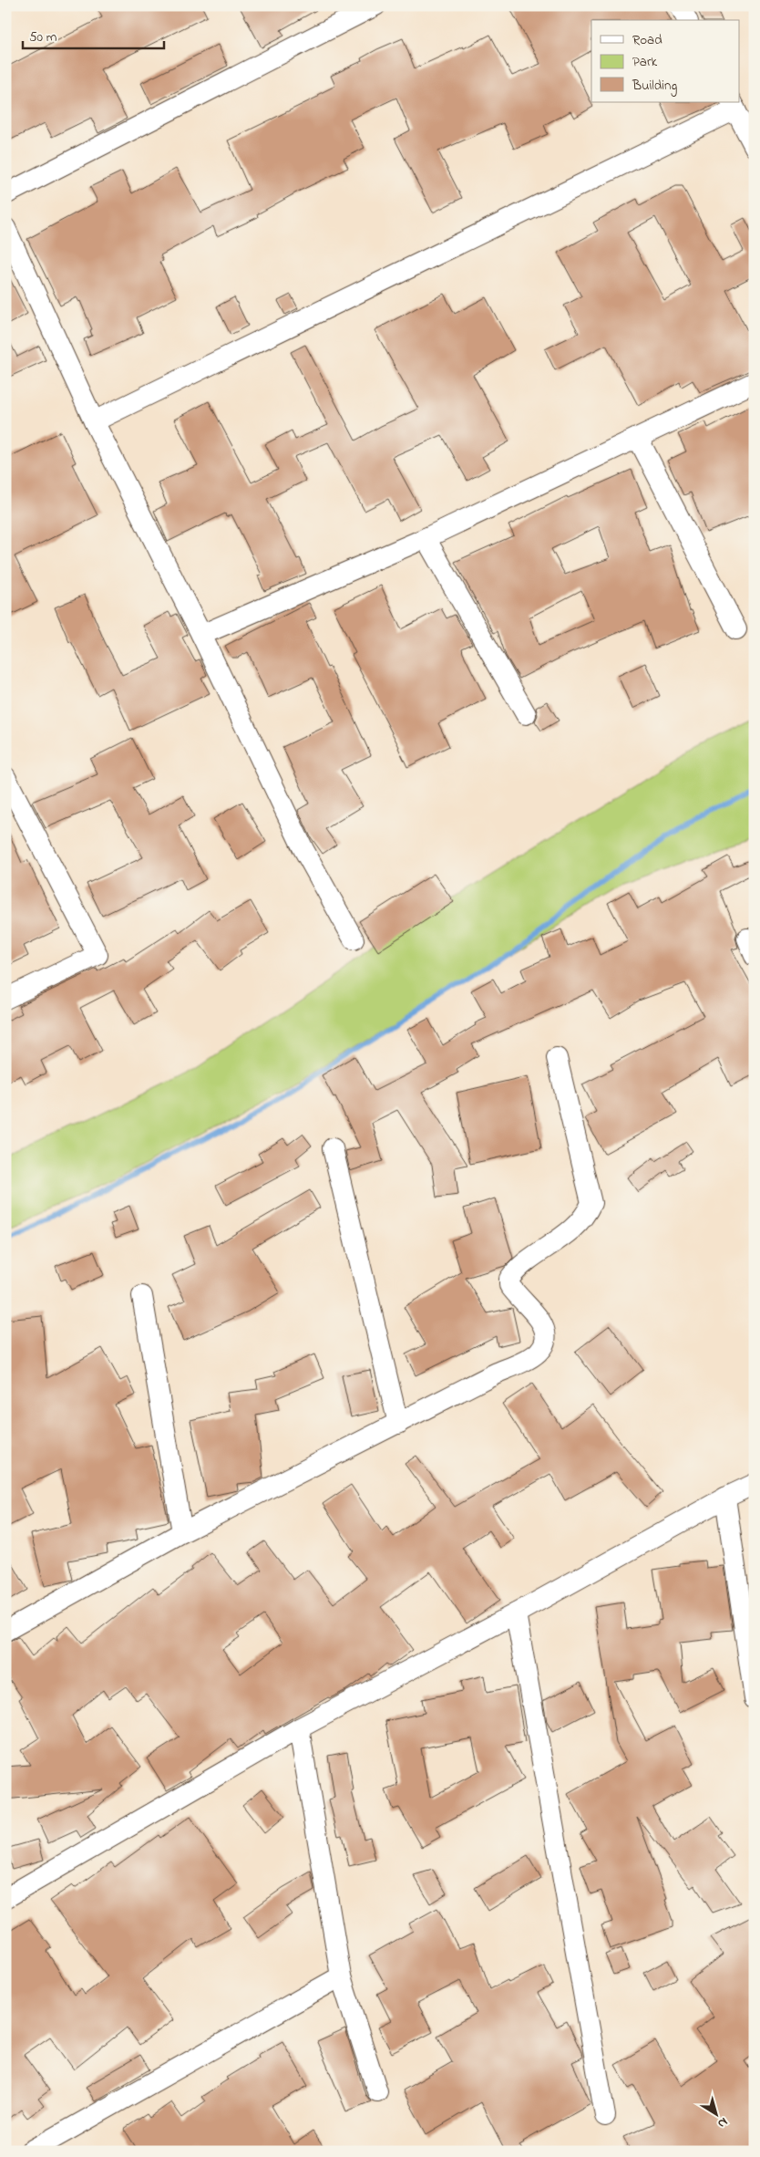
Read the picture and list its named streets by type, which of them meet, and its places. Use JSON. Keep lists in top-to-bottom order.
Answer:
{
  "legend": ["Road", "Park", "Building"],
  "scale_bar": "50 m",
  "north": "bottom right"
}
